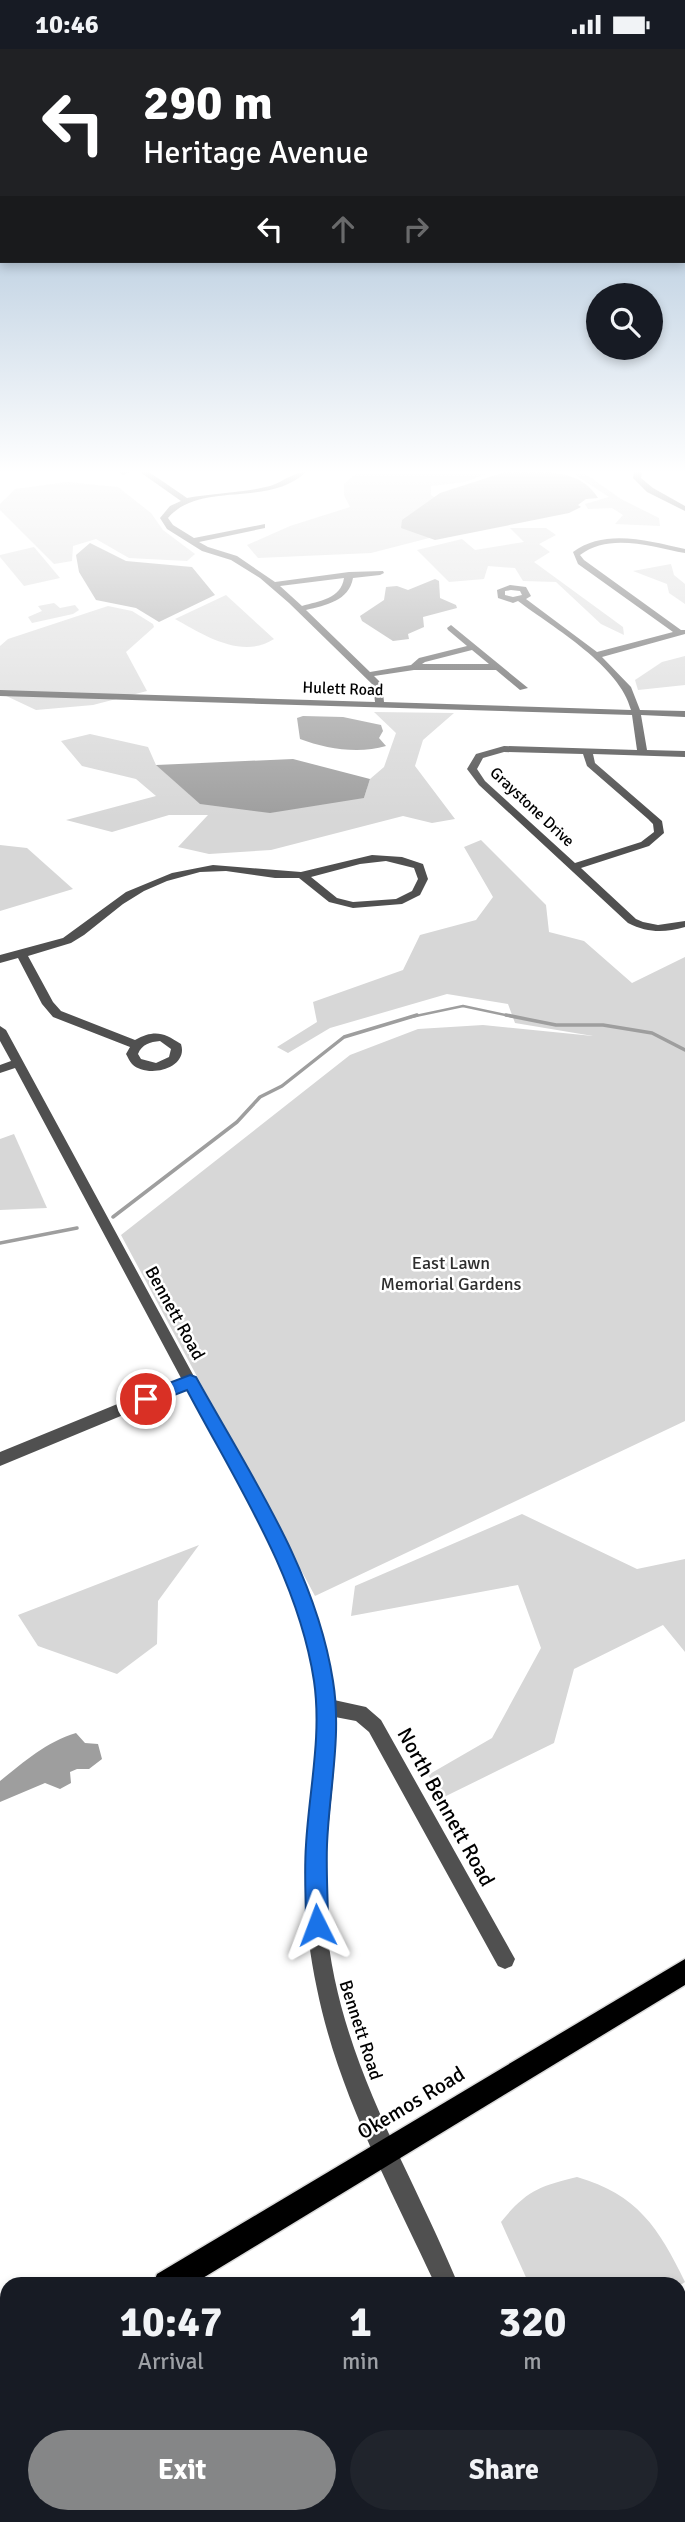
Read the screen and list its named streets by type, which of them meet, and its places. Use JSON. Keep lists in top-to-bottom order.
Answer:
{
  "streets": {
    "main road": ["Okemos Road"],
    "street": [
      "Hulett Road",
      "Graystone Drive",
      "Bennett Road",
      "North Bennett Road"
    ]
  },
  "crossings": [
    ["Bennett Road", "North Bennett Road"],
    ["Bennett Road", "Okemos Road"]
  ],
  "parks": ["East Lawn Memorial Gardens"],
  "page": {
    "status": "10:46",
    "turn": ["290 m", "Heritage Avenue"],
    "eta": [
      "10:47",
      "Arrival",
      "1",
      "min",
      "320",
      "m"
    ],
    "buttons": ["Exit", "Share"]
  }
}
